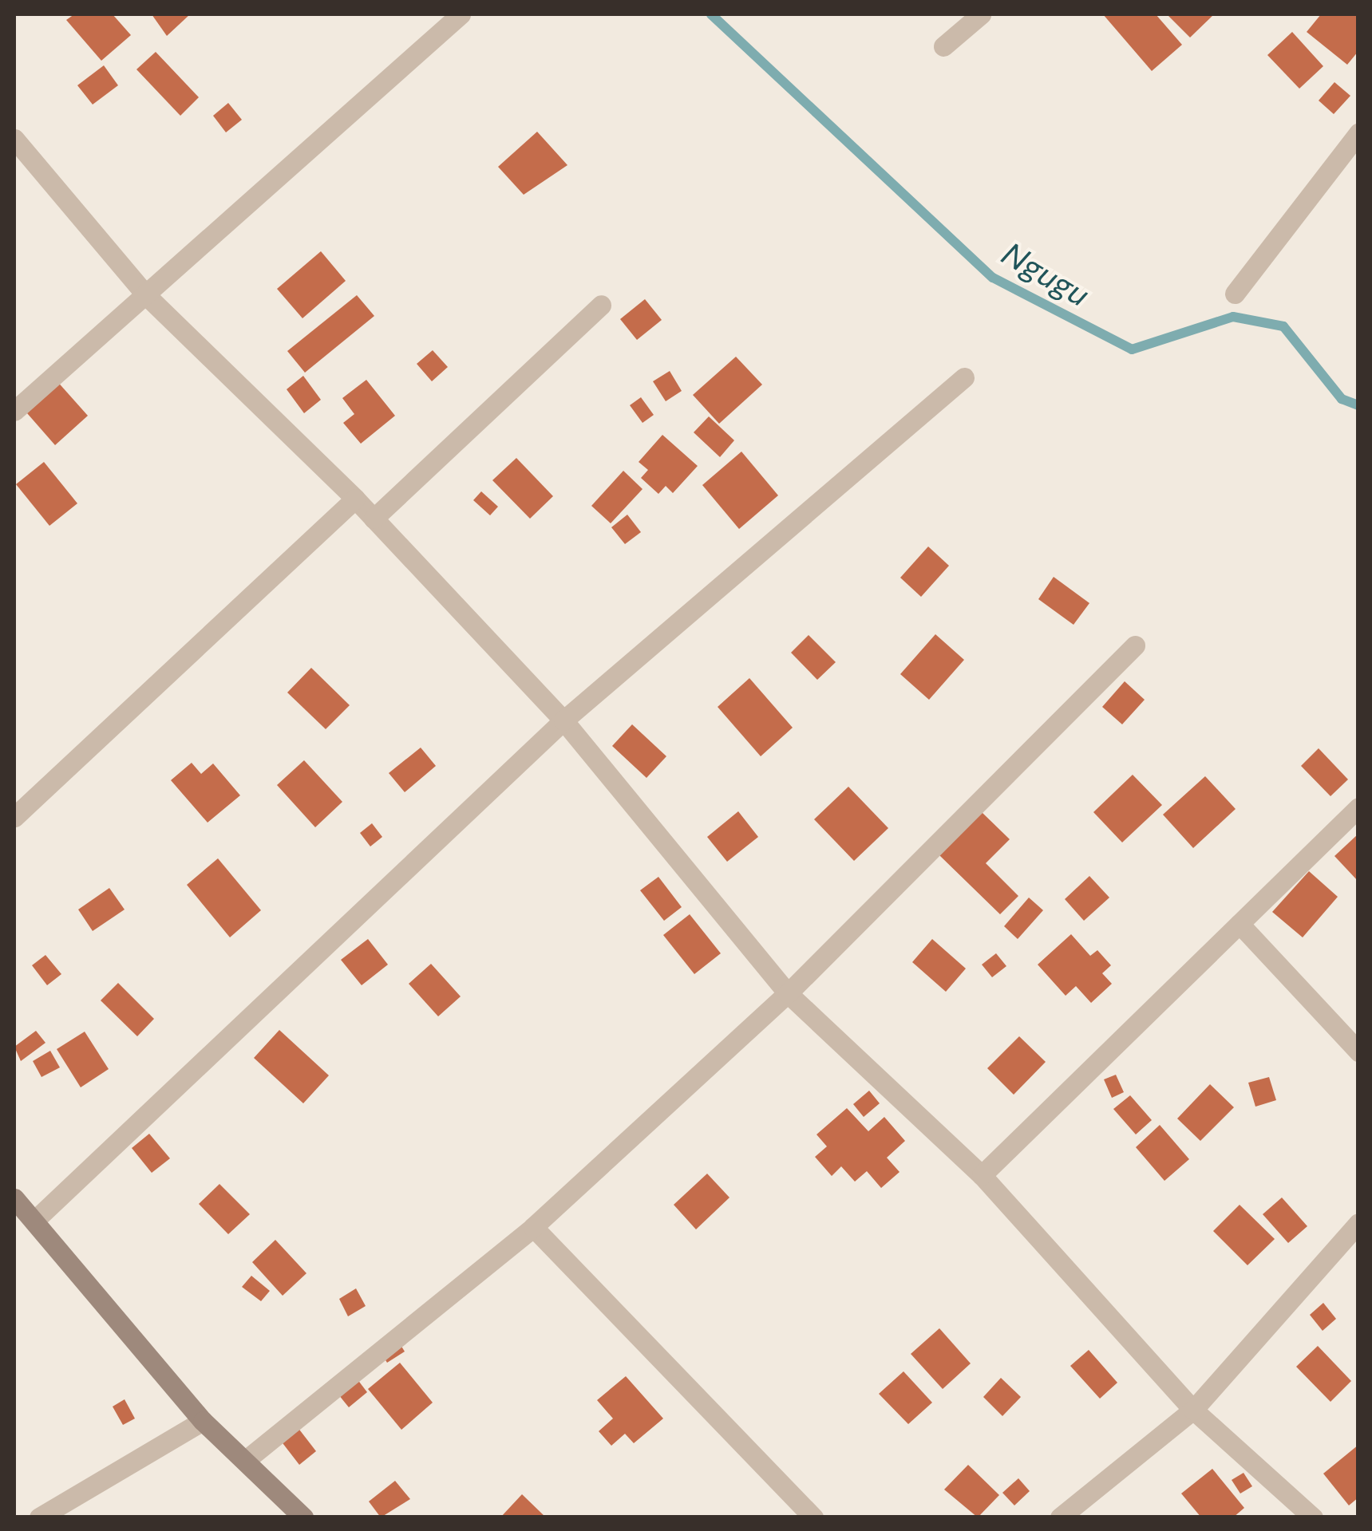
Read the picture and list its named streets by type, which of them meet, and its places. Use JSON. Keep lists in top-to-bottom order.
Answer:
{
  "water": ["Ngugu"]
}
